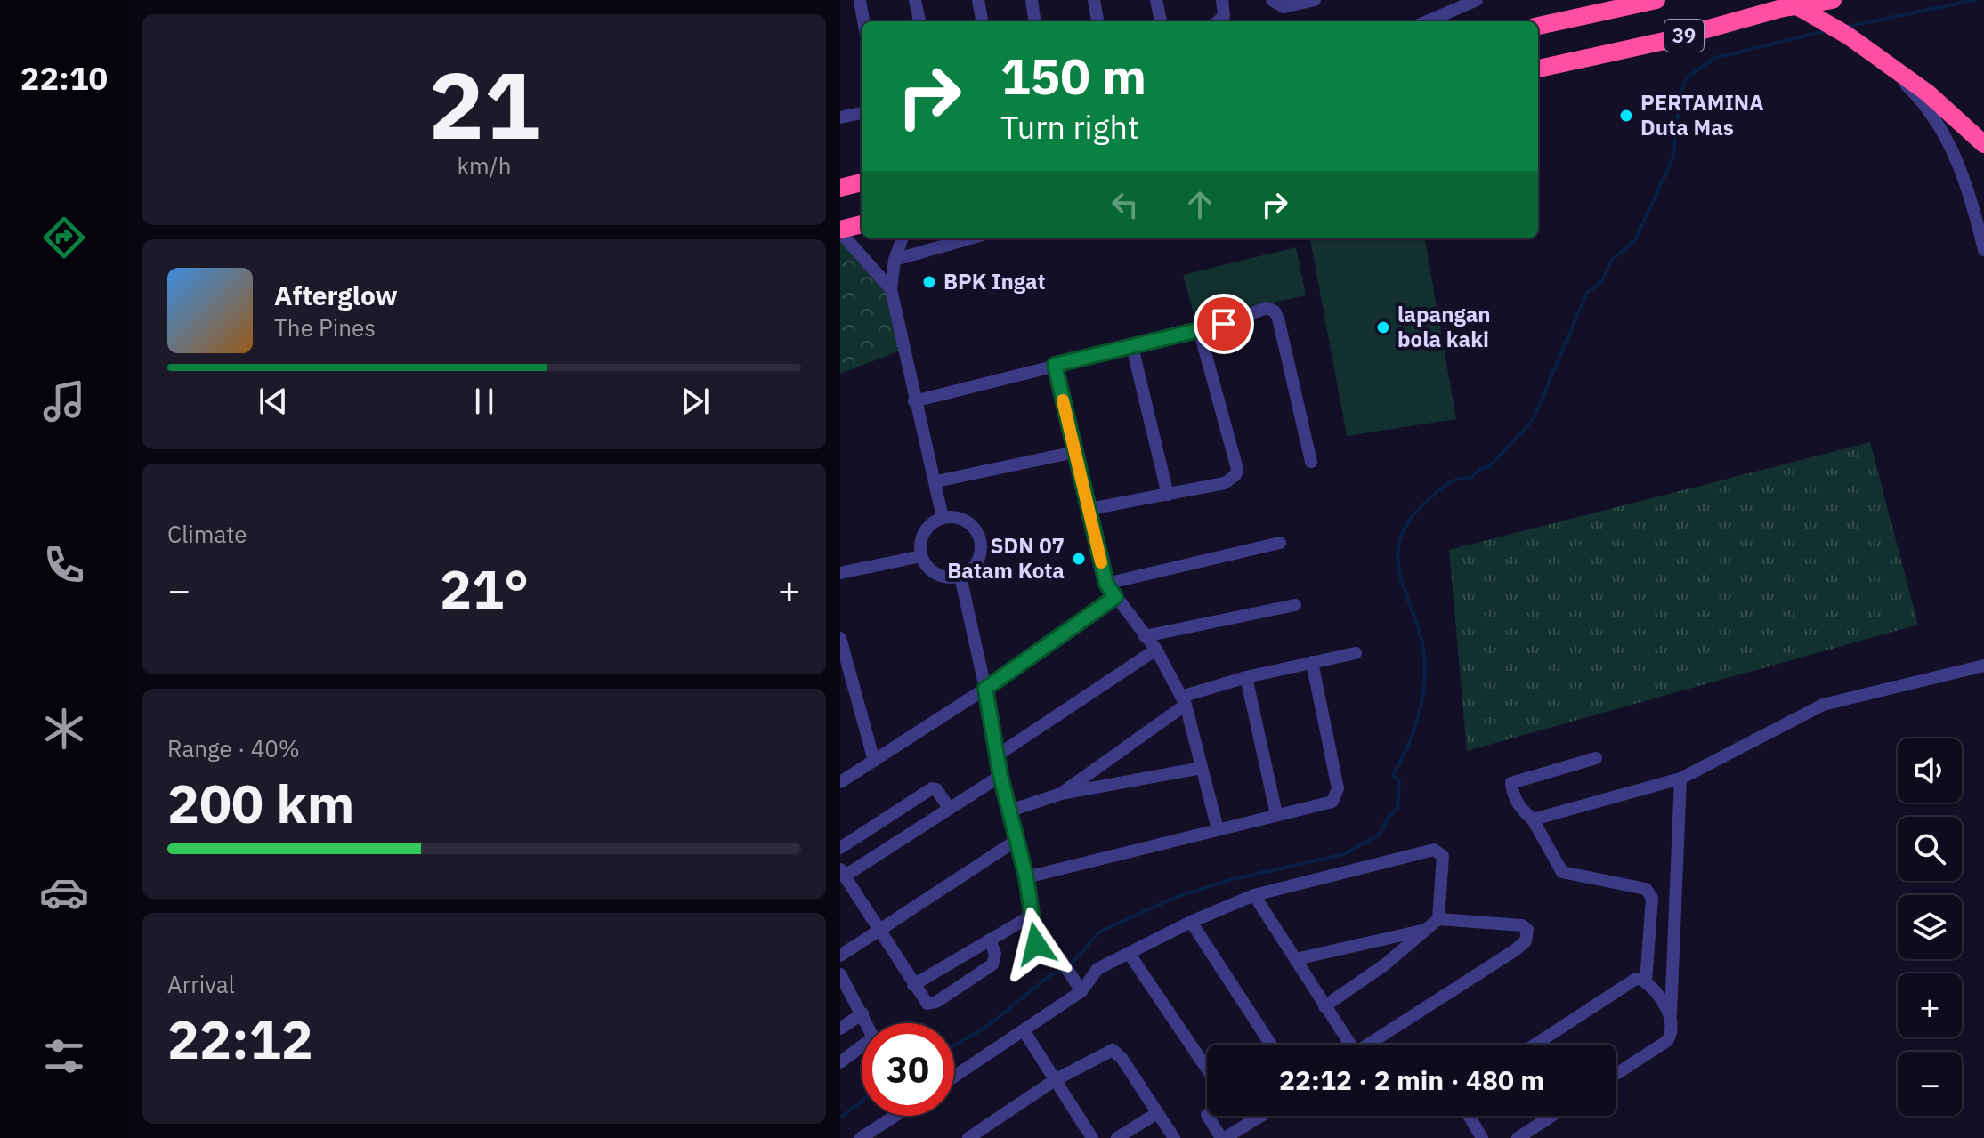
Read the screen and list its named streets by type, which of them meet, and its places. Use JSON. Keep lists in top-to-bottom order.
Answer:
{
  "streets": {
    "highway": ["39"]
  },
  "places": [
    "PERTAMINA Duta Mas",
    "BPK Ingat",
    "lapangan bola kaki",
    "SDN 07 Batam Kota"
  ],
  "page": {
    "tabs": "22:10",
    "tile": [
      ["21", "km/h"],
      "Climate",
      ["Range · 40%", "200 km"],
      ["Arrival", "22:12"]
    ],
    "turn": ["150 m", "Turn right"],
    "song": ["Afterglow", "The Pines"],
    "heat": ["−", "21°", "+"],
    "map_buttons": ["+", "−"],
    "limit": "30",
    "trip": "22:12 · 2 min · 480 m"
  }
}
